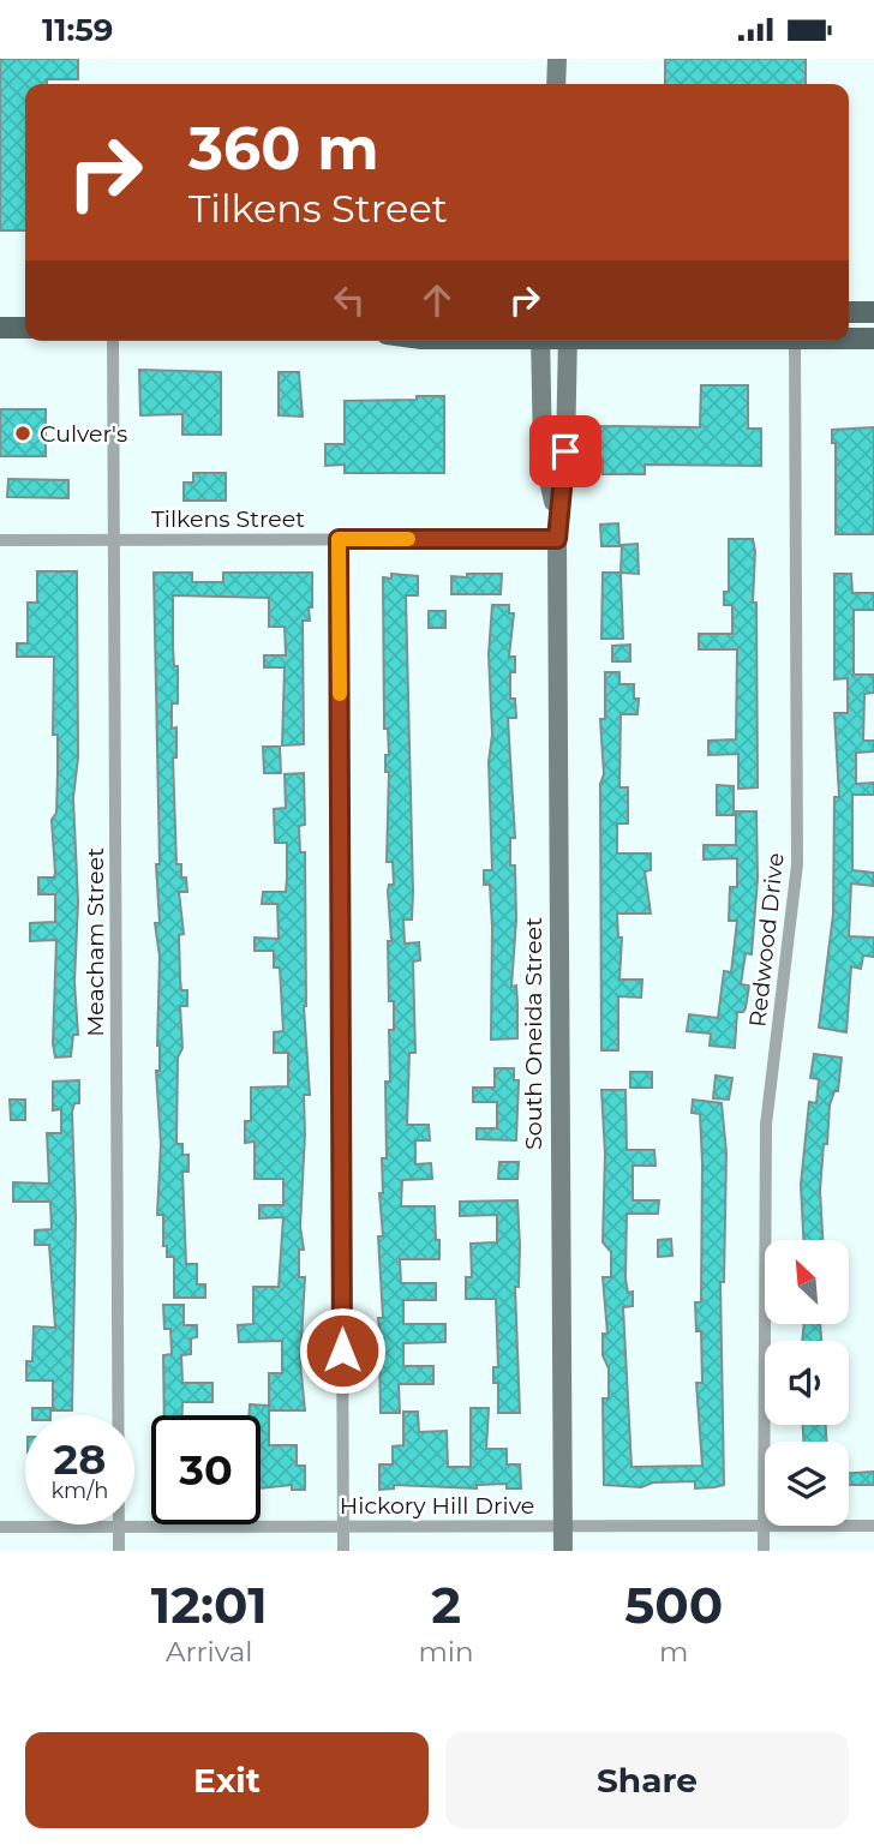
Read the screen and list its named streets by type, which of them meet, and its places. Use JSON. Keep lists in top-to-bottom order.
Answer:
{
  "streets": {
    "street": [
      "Tilkens Street",
      "Redwood Drive",
      "Meacham Street",
      "South Oneida Street",
      "Hickory Hill Drive"
    ]
  },
  "crossings": [
    ["Tilkens Street", "Meacham Street"],
    ["Tilkens Street", "South Oneida Street"],
    ["Redwood Drive", "Hickory Hill Drive"],
    ["Meacham Street", "Hickory Hill Drive"],
    ["South Oneida Street", "Hickory Hill Drive"]
  ],
  "places": ["Culver's"],
  "north": "top left",
  "page": {
    "status": "11:59",
    "turn": ["360 m", "Tilkens Street"],
    "speed": "28 km/h",
    "limit": "30",
    "eta": [
      "12:01",
      "Arrival",
      "2",
      "min",
      "500",
      "m"
    ],
    "buttons": ["Exit", "Share"]
  }
}
